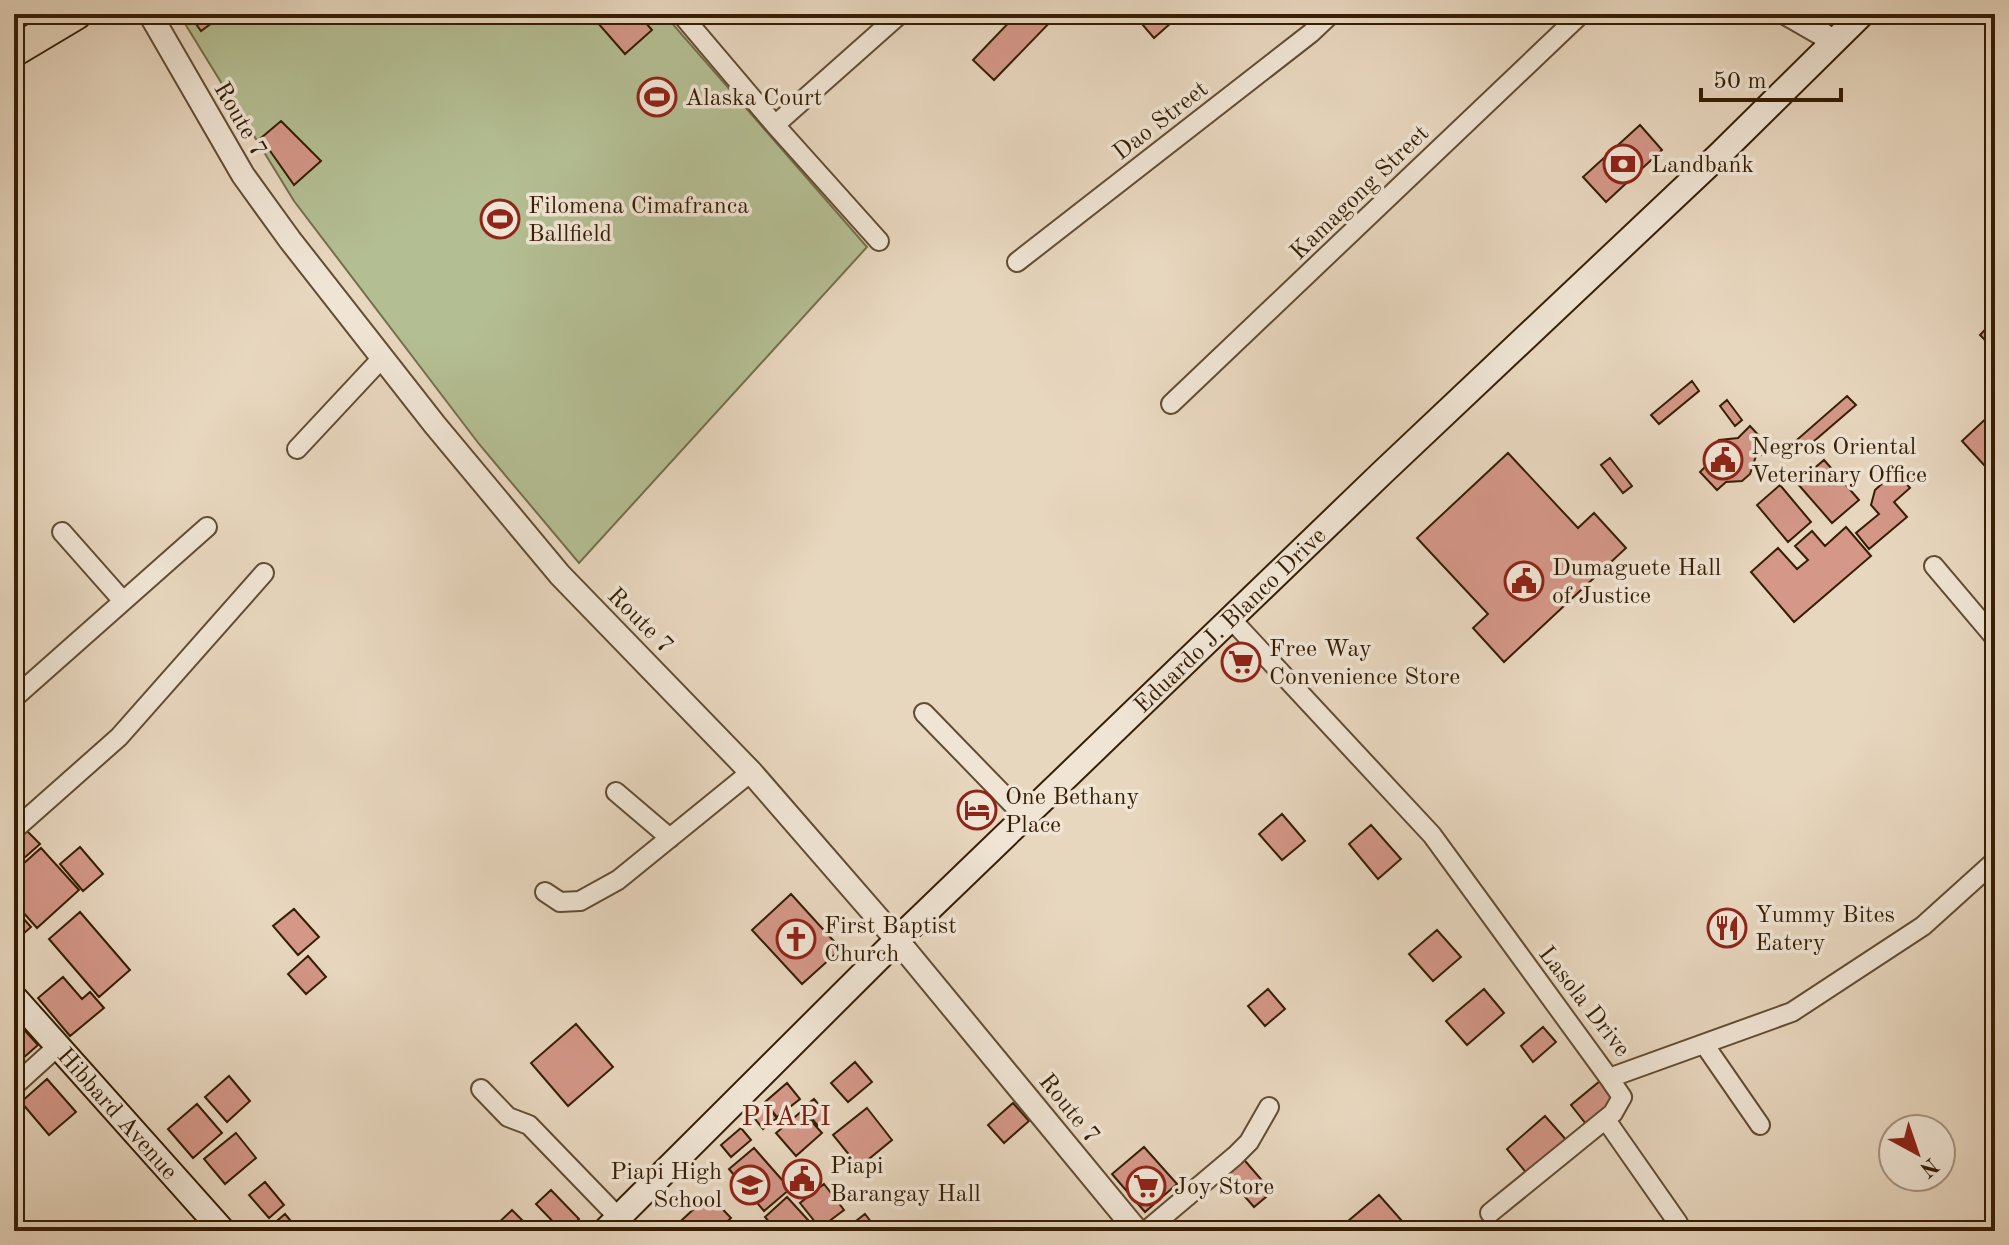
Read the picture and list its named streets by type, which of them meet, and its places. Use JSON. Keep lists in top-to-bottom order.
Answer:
{
  "streets": {
    "main road": ["Eduardo J. Blanco Drive", "Hibbard Avenue"],
    "street": [
      "Route 7",
      "Dao Street",
      "Kamagong Street",
      "Lasola Drive"
    ]
  },
  "crossings": [
    ["Route 7", "Eduardo J. Blanco Drive"],
    ["Eduardo J. Blanco Drive", "Lasola Drive"]
  ],
  "districts": ["PIAPI"],
  "places": {
    "sports": ["Alaska Court", "Filomena Cimafranca Ballfield"],
    "bank": ["Landbank"],
    "public building": ["Negros Oriental Veterinary Office", "Dumaguete Hall of Justice", "Piapi Barangay Hall"],
    "supermarket": ["Free Way Convenience Store", "Joy Store"],
    "hotel": ["One Bethany Place"],
    "restaurant": ["Yummy Bites Eatery"],
    "church": ["First Baptist Church"],
    "school or university": ["Piapi High School"]
  },
  "scale_bar": "50 m",
  "north": "bottom right"
}
